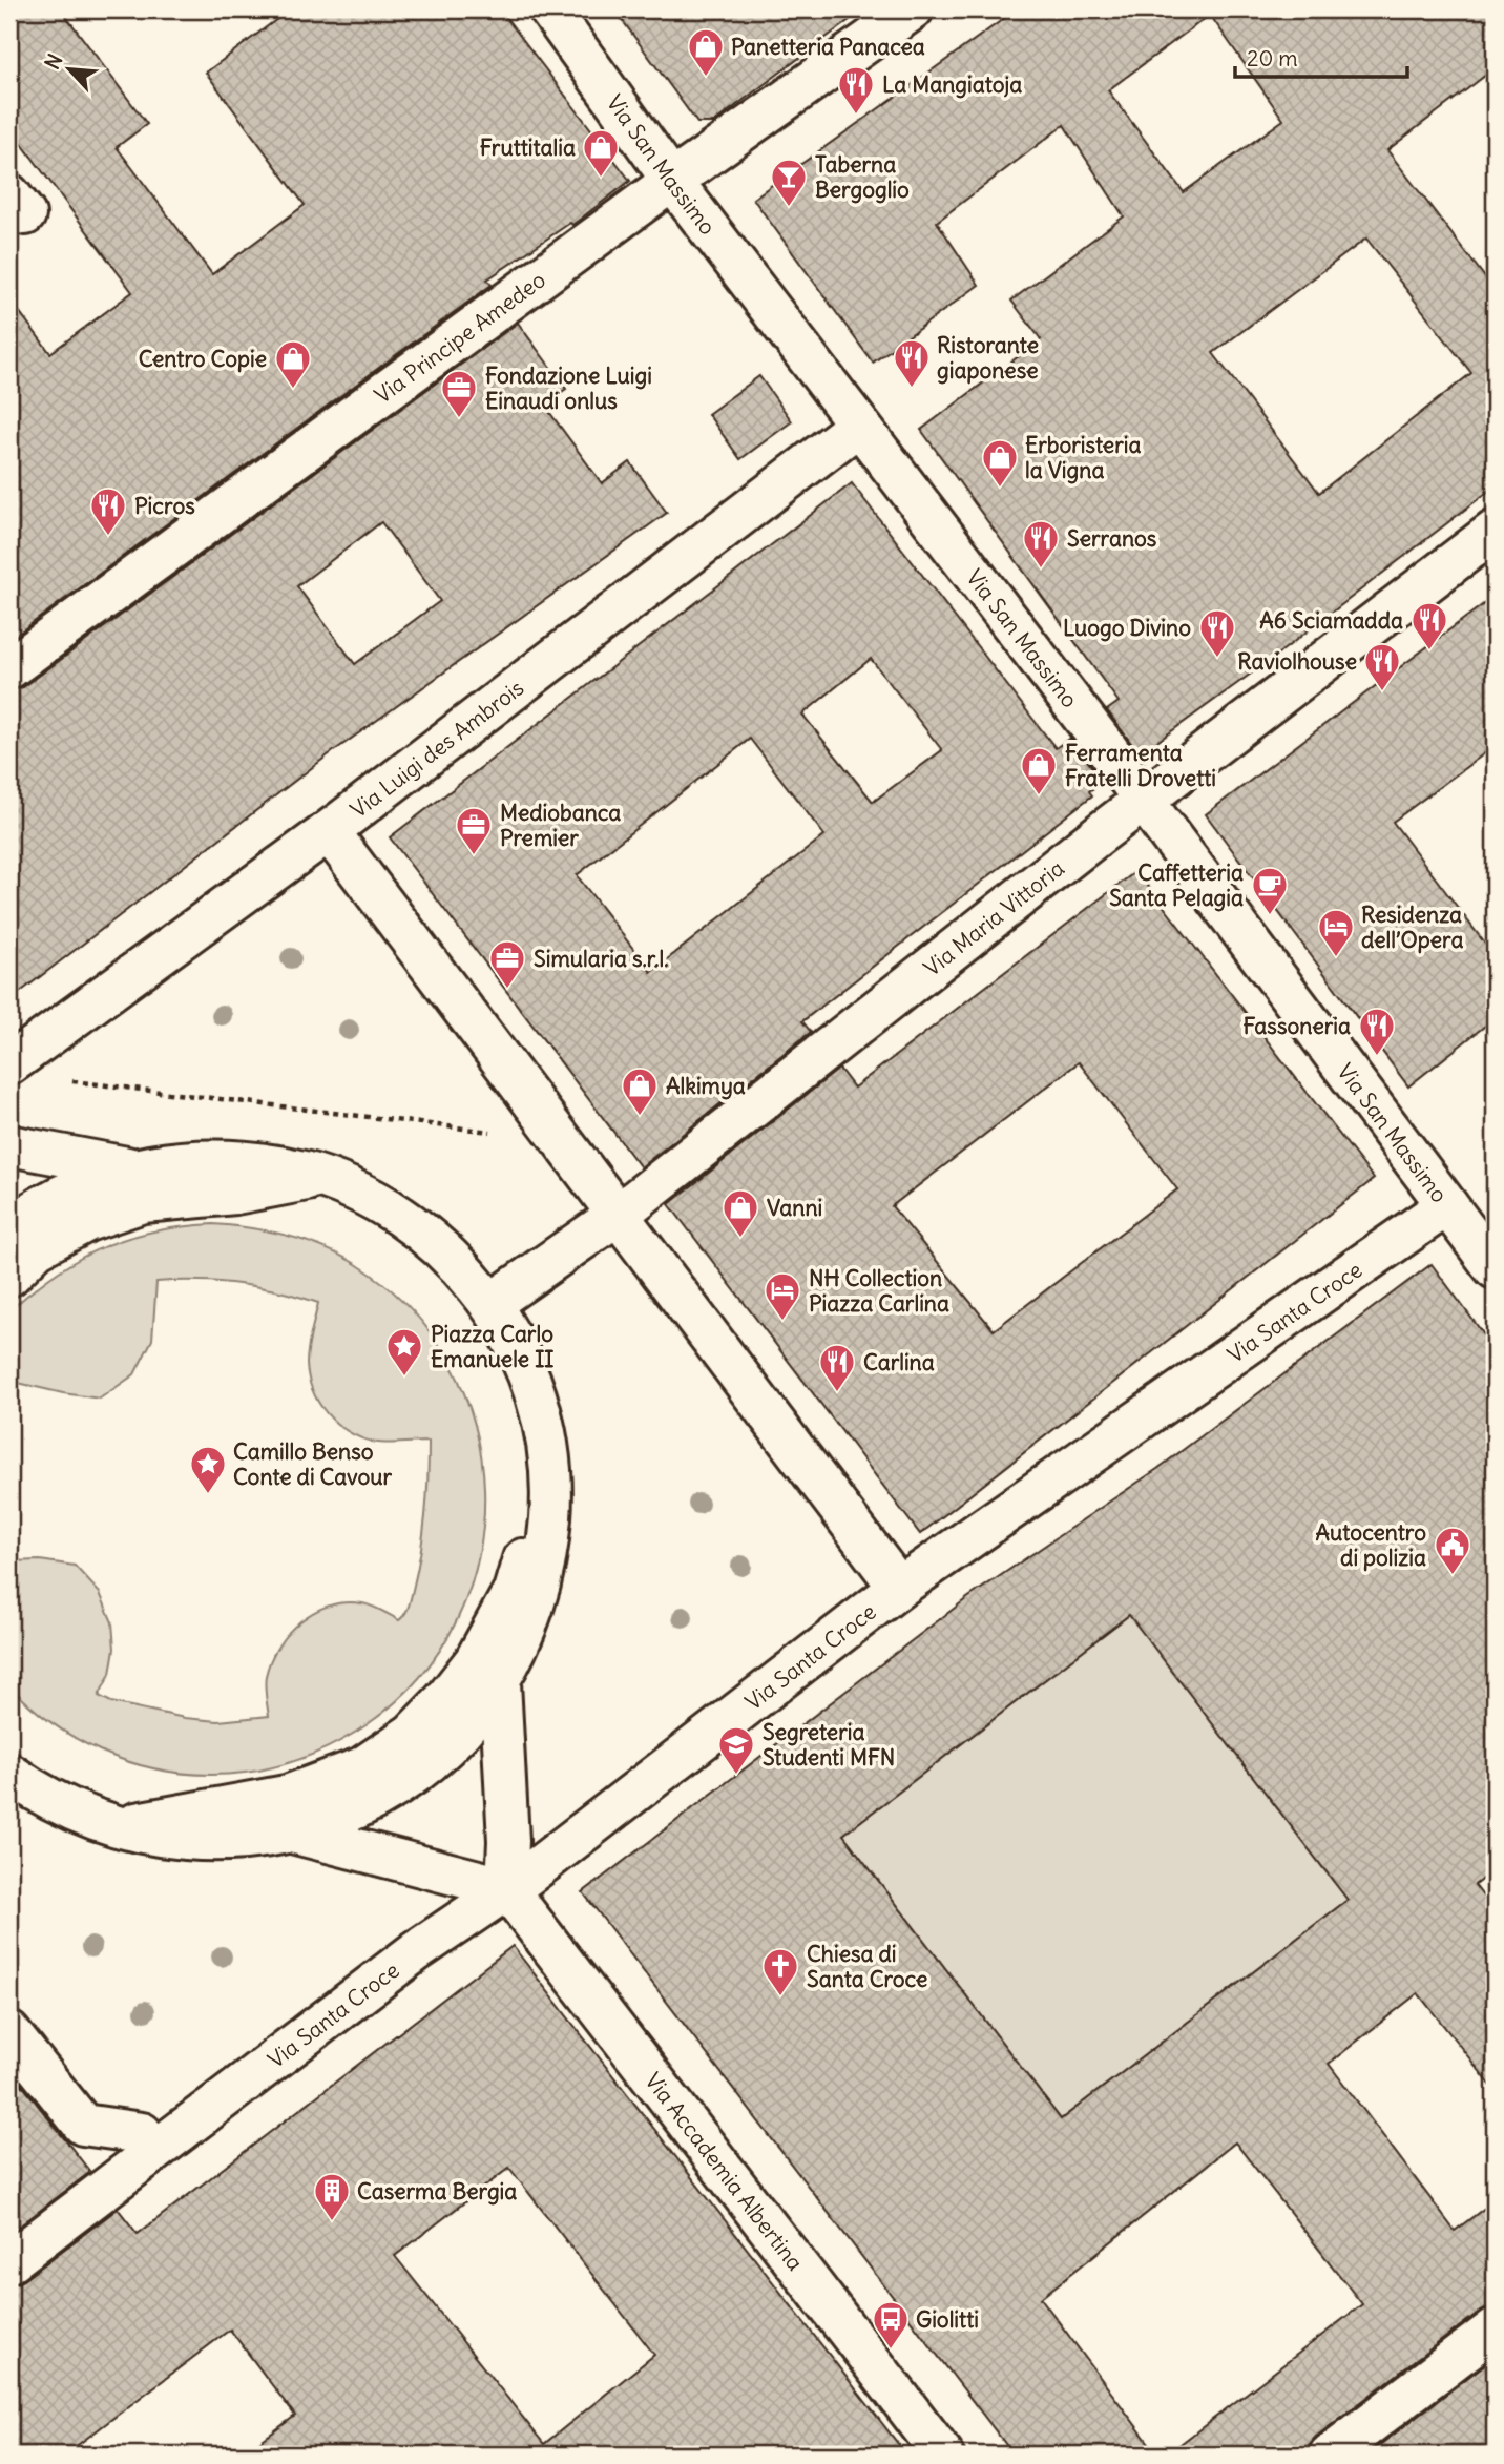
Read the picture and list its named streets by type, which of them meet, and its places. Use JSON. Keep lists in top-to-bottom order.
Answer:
{
  "streets": {
    "street": [
      "Via San Massimo",
      "Via Principe Amedeo",
      "Via Luigi des Ambrois",
      "Via Maria Vittoria",
      "Via Santa Croce",
      "Via Accademia Albertina"
    ]
  },
  "crossings": [
    ["Via San Massimo", "Via Principe Amedeo"],
    ["Via San Massimo", "Via Luigi des Ambrois"],
    ["Via San Massimo", "Via Maria Vittoria"],
    ["Via San Massimo", "Via Santa Croce"],
    ["Via Santa Croce", "Via Accademia Albertina"]
  ],
  "places": {
    "shop": [
      "Panetteria Panacea",
      "Fruttitalia",
      "Centro Copie",
      "Erboristeria la Vigna",
      "Ferramenta Fratelli Drovetti",
      "Alkimya",
      "Vanni"
    ],
    "restaurant": [
      "La Mangiatoja",
      "Ristorante giaponese",
      "Picros",
      "Serranos",
      "A6 Sciamadda",
      "Luogo Divino",
      "Raviolhouse",
      "Fassoneria",
      "Carlina"
    ],
    "bar": ["Taberna Bergoglio"],
    "office": ["Fondazione Luigi Einaudi onlus", "Mediobanca Premier", "Simularia s.r.l."],
    "cafe": ["Caffetteria Santa Pelagia"],
    "hotel": ["Residenza dell’Opera", "NH Collection Piazza Carlina"],
    "place": ["Piazza Carlo Emanuele II", "Camillo Benso Conte di Cavour"],
    "public building": ["Autocentro di polizia"],
    "school or university": ["Segreteria Studenti MFN"],
    "church": ["Chiesa di Santa Croce"],
    "building": ["Caserma Bergia"],
    "bus stop": ["Giolitti"]
  },
  "scale_bar": "20 m",
  "north": "top left"
}
